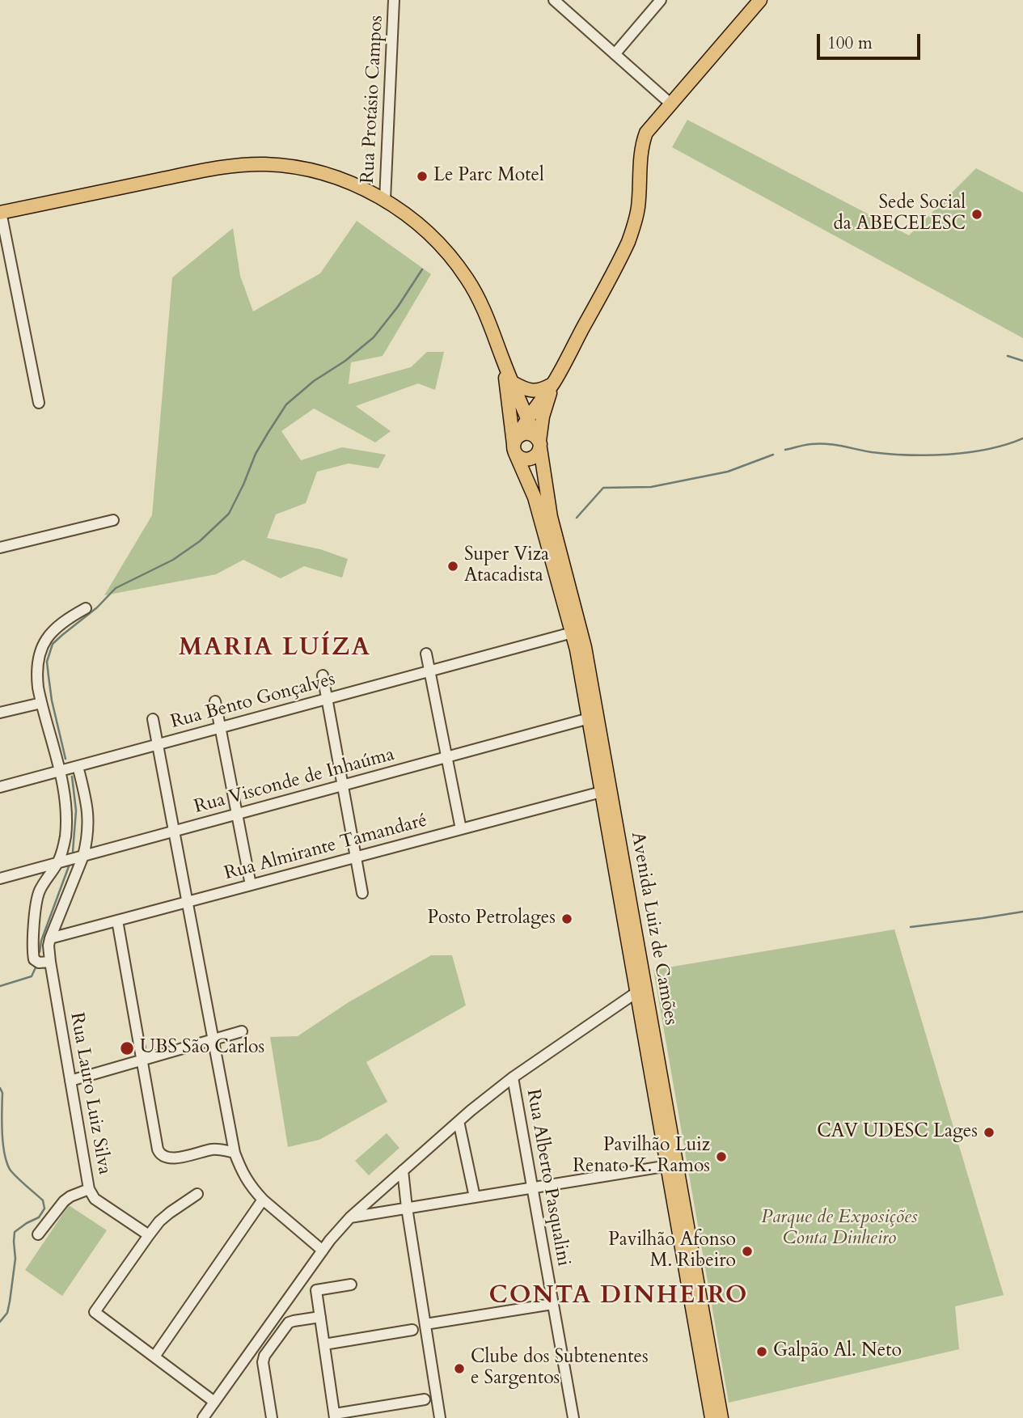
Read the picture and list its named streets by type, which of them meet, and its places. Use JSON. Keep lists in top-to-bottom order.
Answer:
{
  "streets": {
    "main road": ["Avenida Luiz de Camões"],
    "street": [
      "Rua Protásio Campos",
      "Rua Bento Gonçalves",
      "Rua Visconde de Inhaúma",
      "Rua Almirante Tamandaré",
      "Rua Lauro Luiz Silva",
      "Rua Alberto Pasqualini"
    ]
  },
  "crossings": [
    ["Rua Bento Gonçalves", "Avenida Luiz de Camões"],
    ["Rua Visconde de Inhaúma", "Avenida Luiz de Camões"],
    ["Rua Almirante Tamandaré", "Avenida Luiz de Camões"],
    ["Rua Almirante Tamandaré", "Rua Lauro Luiz Silva"]
  ],
  "districts": ["MARIA LUÍZA", "CONTA DINHEIRO"],
  "parks": ["Parque de Exposições Conta Dinheiro"],
  "places": [
    "Le Parc Motel",
    "Sede Social da ABECELESC",
    "Super Viza Atacadista",
    "Posto Petrolages",
    "UBS São Carlos",
    "CAV UDESC Lages",
    "Pavilhão Luiz Renato K. Ramos",
    "Pavilhão Afonso M. Ribeiro",
    "Galpão Al. Neto",
    "Clube dos Subtenentes e Sargentos"
  ],
  "scale_bar": "100 m"
}
